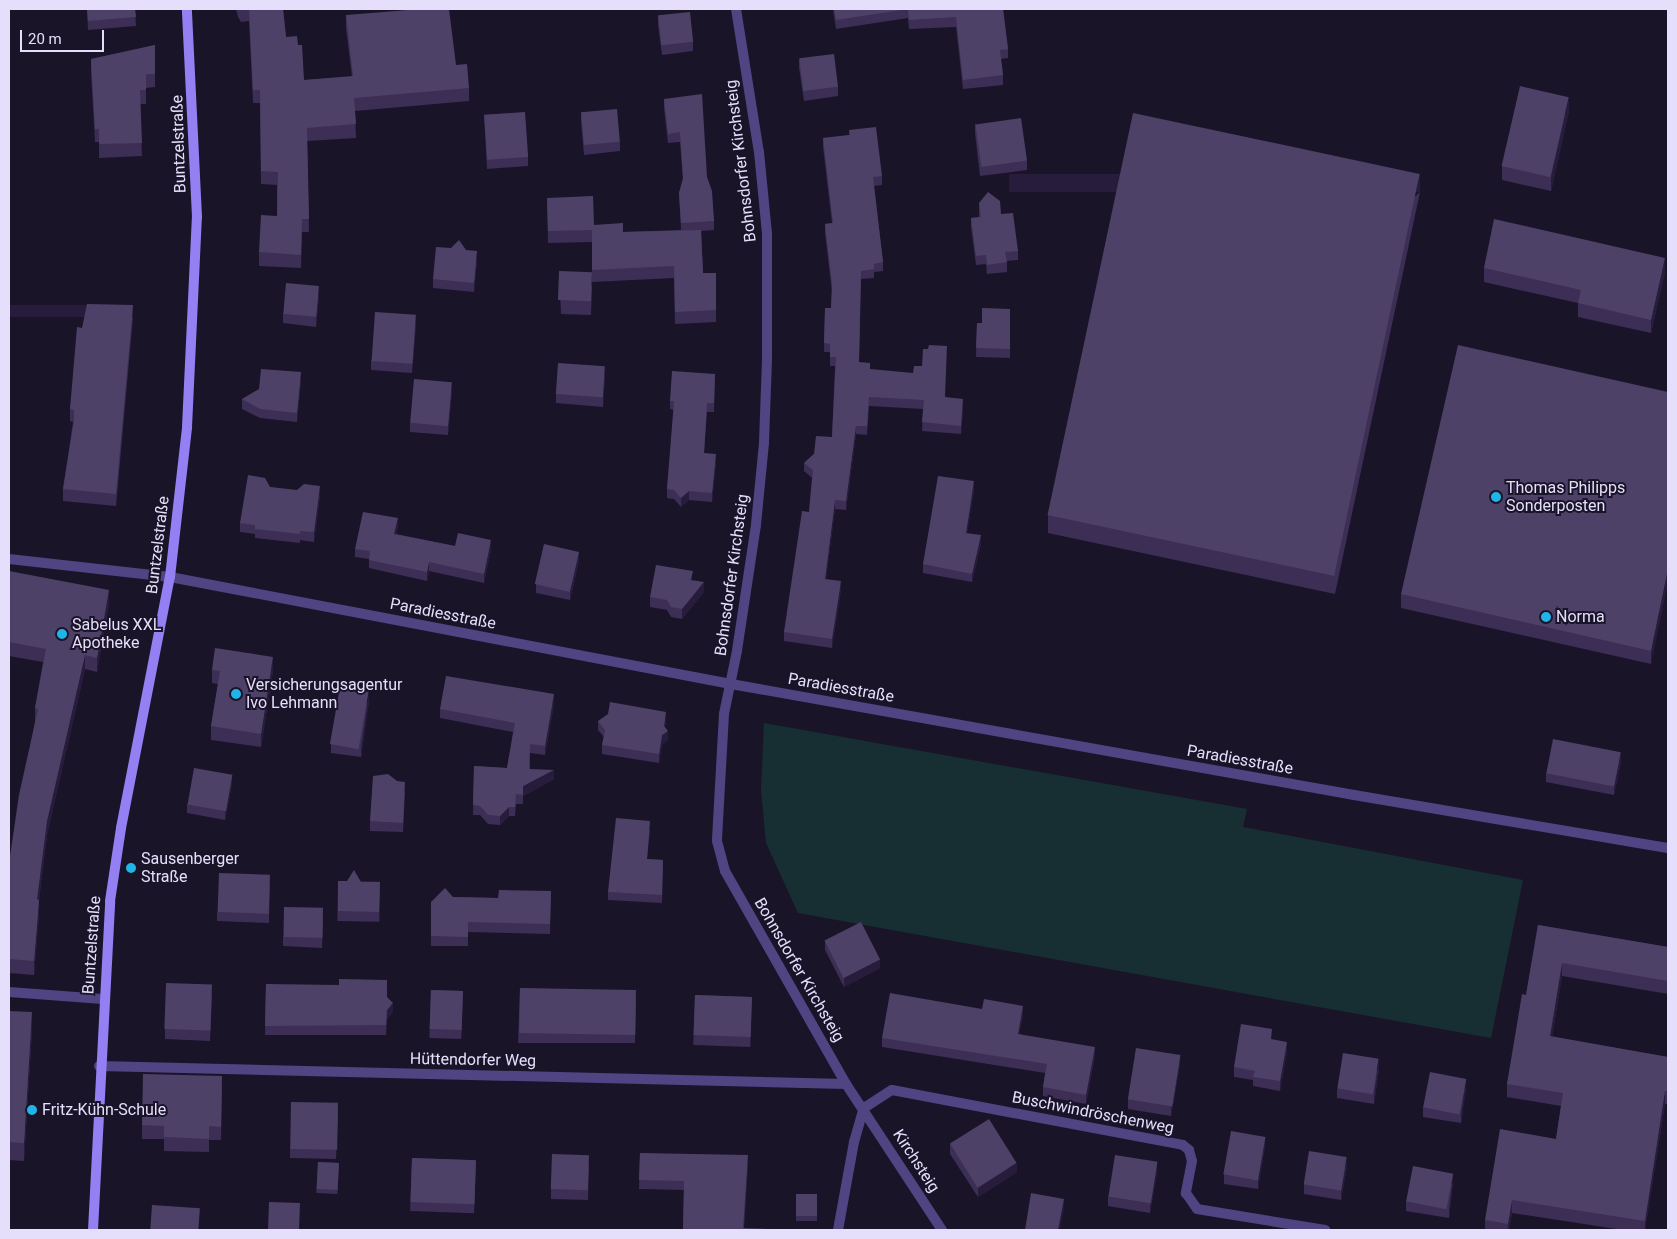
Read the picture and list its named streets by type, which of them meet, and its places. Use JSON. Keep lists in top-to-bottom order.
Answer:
{
  "streets": {
    "street": [
      "Buntzelstraße",
      "Bohnsdorfer Kirchsteig",
      "Paradiesstraße",
      "Hüttendorfer Weg",
      "Buschwindröschenweg",
      "Kirchsteig"
    ]
  },
  "crossings": [
    ["Buntzelstraße", "Paradiesstraße"],
    ["Buntzelstraße", "Hüttendorfer Weg"],
    ["Bohnsdorfer Kirchsteig", "Paradiesstraße"],
    ["Bohnsdorfer Kirchsteig", "Hüttendorfer Weg"],
    ["Bohnsdorfer Kirchsteig", "Buschwindröschenweg"],
    ["Bohnsdorfer Kirchsteig", "Kirchsteig"],
    ["Buschwindröschenweg", "Kirchsteig"]
  ],
  "places": [
    "Thomas Philipps Sonderposten",
    "Norma",
    "Sabelus XXL Apotheke",
    "Versicherungsagentur Ivo Lehmann",
    "Sausenberger Straße",
    "Fritz-Kühn-Schule"
  ],
  "scale_bar": "20 m"
}
